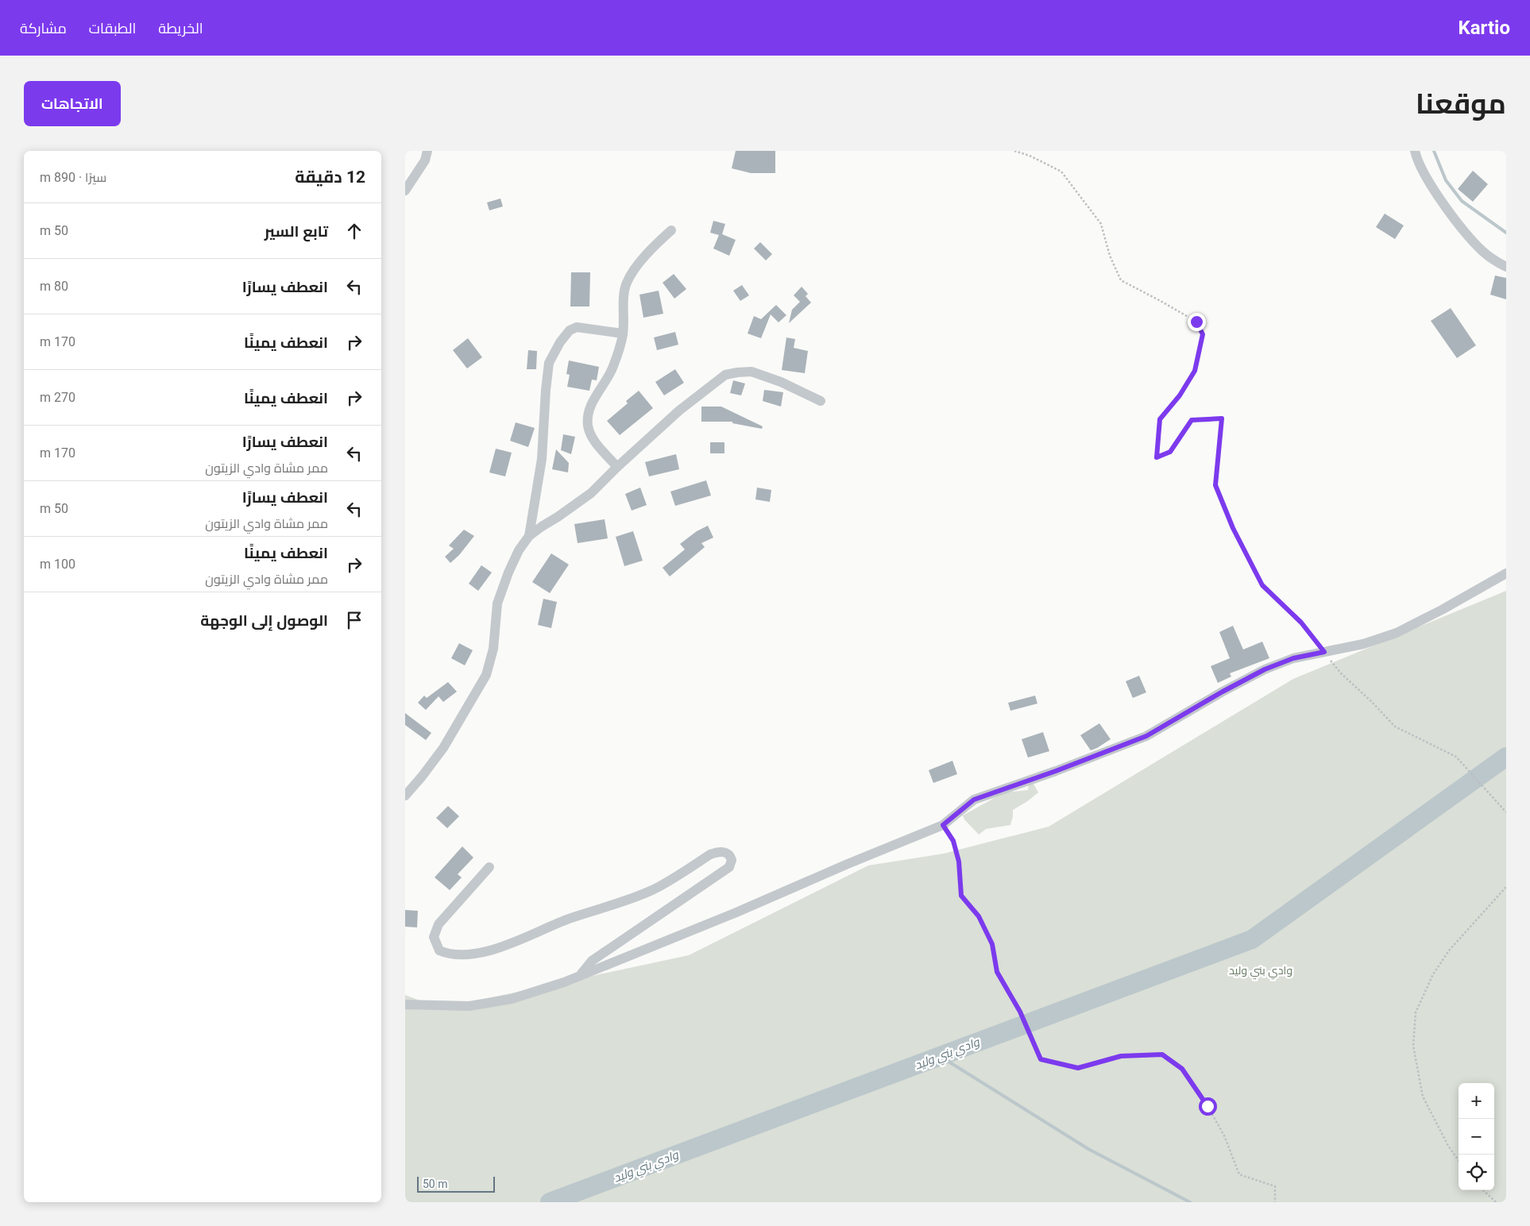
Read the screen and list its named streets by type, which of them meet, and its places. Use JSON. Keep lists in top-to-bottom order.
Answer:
{
  "water": ["وادي بني وليد"],
  "parks": ["وادي بني وليد"],
  "scale_bar": "50 m",
  "page": {
    "header": "Kartio",
    "nav": ["الخريطة", "الطبقات", "مشاركة"],
    "title": "موقعنا",
    "buttons": "الاتجاهات",
    "heading": ["12 دقيقة", "سيرًا · 890 m"],
    "list": [
      ["تابع السير", "50 m"],
      ["انعطف يسارًا", "80 m"],
      ["انعطف يمينًا", "170 m"],
      ["انعطف يمينًا", "270 m"],
      ["انعطف يسارًا", "ممر مشاة وادي الزيتون", "170 m"],
      ["انعطف يسارًا", "ممر مشاة وادي الزيتون", "50 m"],
      ["انعطف يمينًا", "ممر مشاة وادي الزيتون", "100 m"],
      "الوصول إلى الوجهة"
    ],
    "map_buttons": ["+", "−"],
    "scale": "50 m"
  }
}
